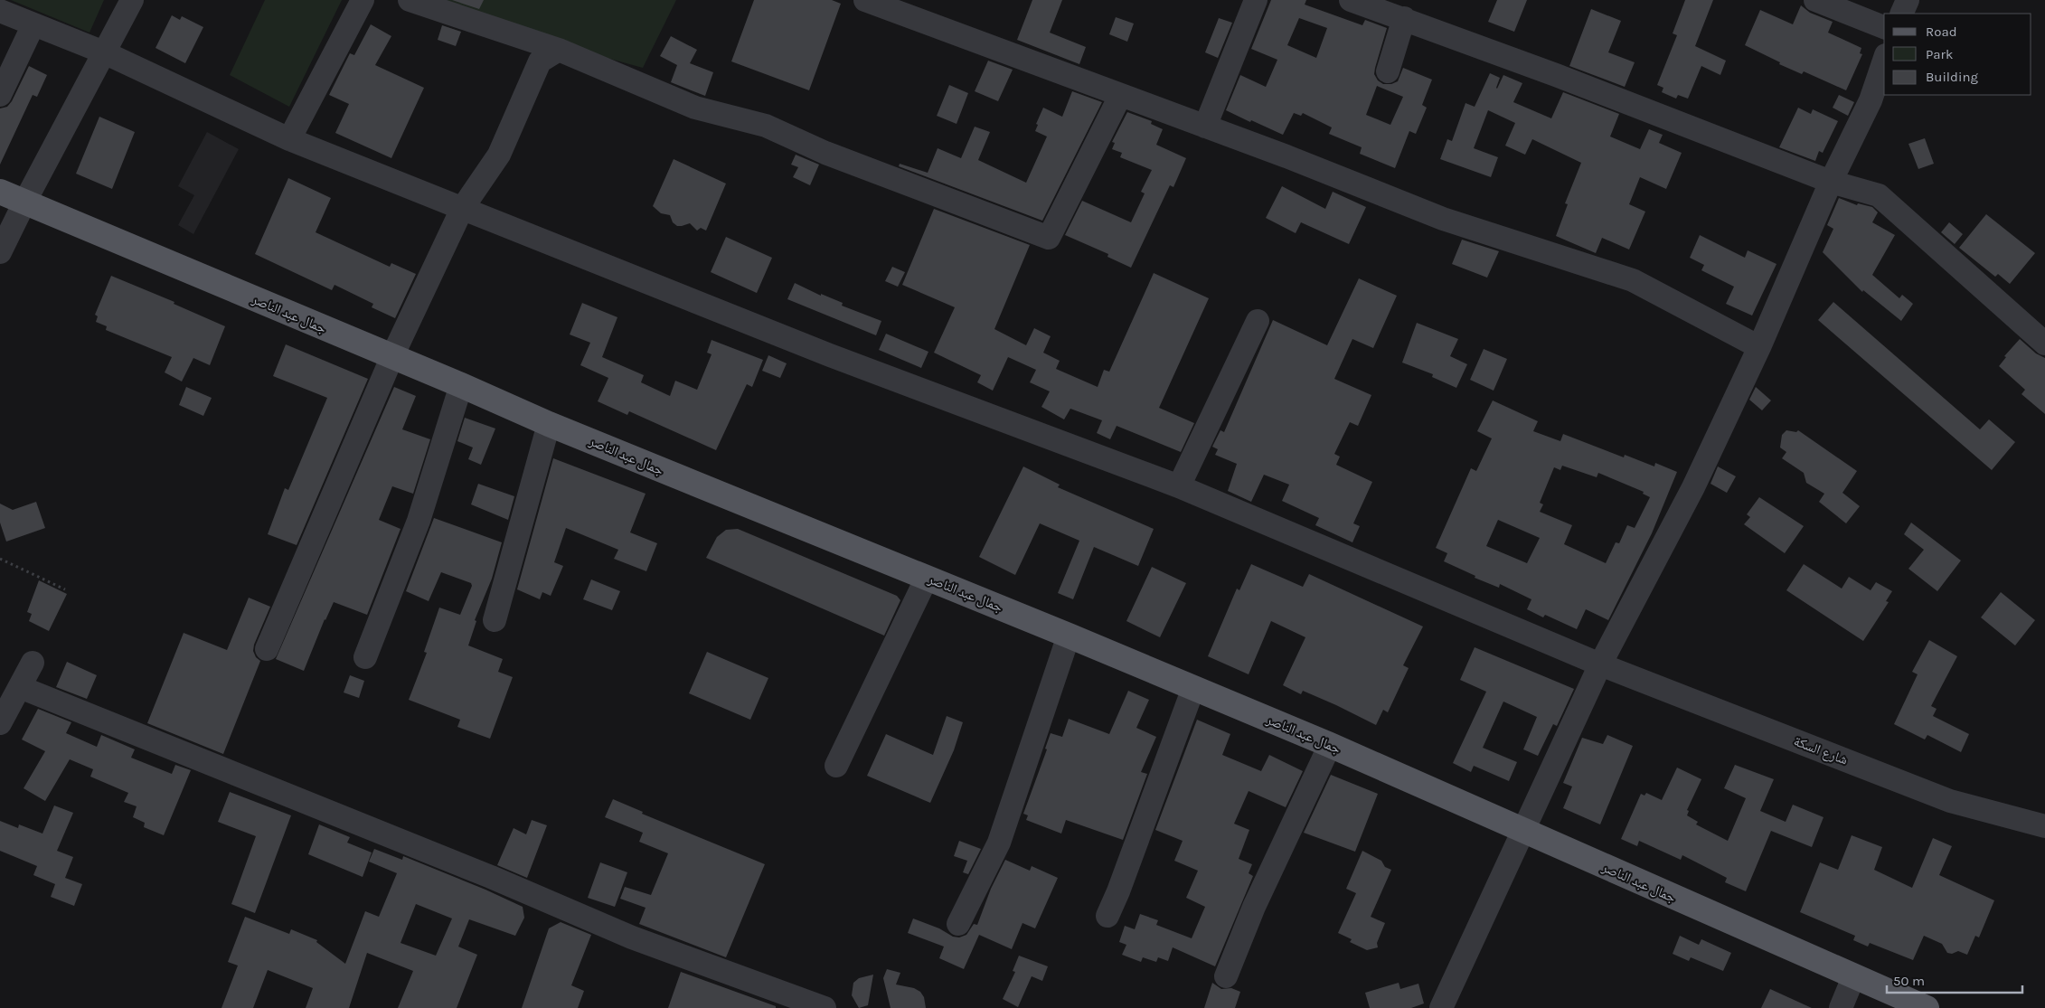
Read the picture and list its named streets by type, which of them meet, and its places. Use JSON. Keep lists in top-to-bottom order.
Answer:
{
  "streets": {
    "main road": ["جمال عبد الناصر"],
    "street": ["شارع السكة"]
  },
  "legend": ["Road", "Park", "Building"],
  "scale_bar": "50 m"
}
